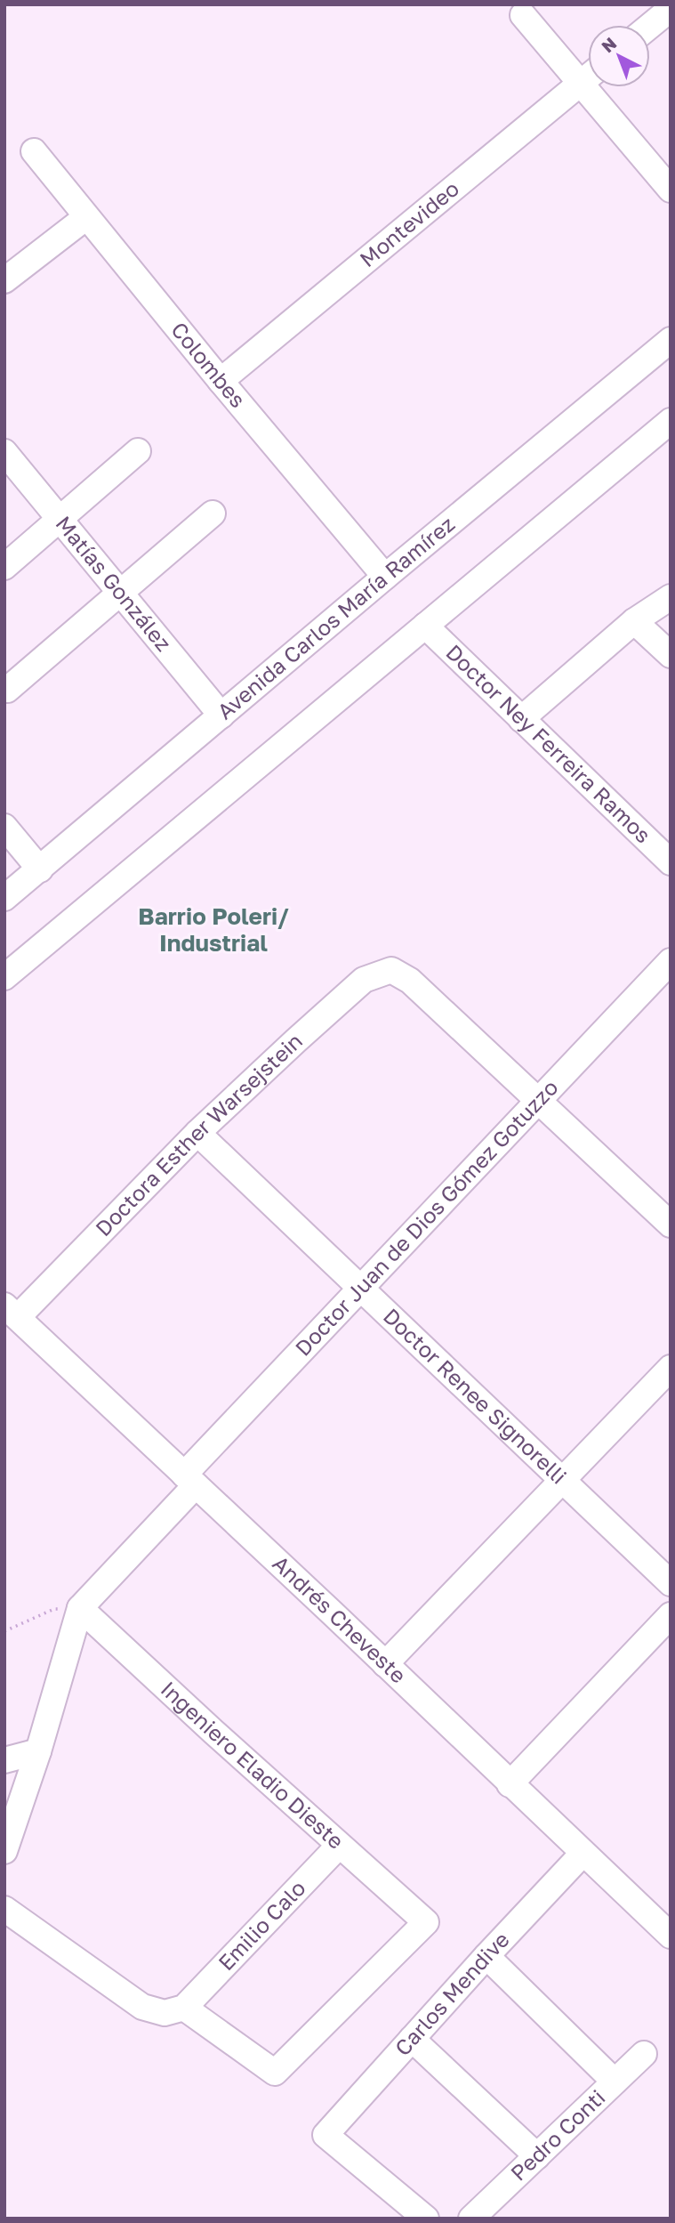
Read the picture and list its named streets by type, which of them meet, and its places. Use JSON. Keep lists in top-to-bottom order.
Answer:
{
  "streets": {
    "street": [
      "Montevideo",
      "Colombes",
      "Matías González",
      "Avenida Carlos María Ramírez",
      "Doctor Ney Ferreira Ramos",
      "Doctora Esther Warsejstein",
      "Doctor Juan de Dios Gómez Gotuzzo",
      "Doctor Renee Signorelli",
      "Andrés Cheveste",
      "Ingeniero Eladio Dieste",
      "Emilio Calo",
      "Carlos Mendive",
      "Pedro Conti"
    ]
  },
  "crossings": [
    ["Montevideo", "Colombes"],
    ["Colombes", "Avenida Carlos María Ramírez"],
    ["Matías González", "Avenida Carlos María Ramírez"],
    ["Doctora Esther Warsejstein", "Doctor Juan de Dios Gómez Gotuzzo"],
    ["Doctora Esther Warsejstein", "Doctor Renee Signorelli"],
    ["Doctora Esther Warsejstein", "Andrés Cheveste"],
    ["Doctor Juan de Dios Gómez Gotuzzo", "Doctor Renee Signorelli"],
    ["Doctor Juan de Dios Gómez Gotuzzo", "Andrés Cheveste"],
    ["Doctor Juan de Dios Gómez Gotuzzo", "Ingeniero Eladio Dieste"],
    ["Andrés Cheveste", "Carlos Mendive"],
    ["Ingeniero Eladio Dieste", "Emilio Calo"]
  ],
  "districts": ["Barrio Poleri/ Industrial"],
  "north": "top left"
}
